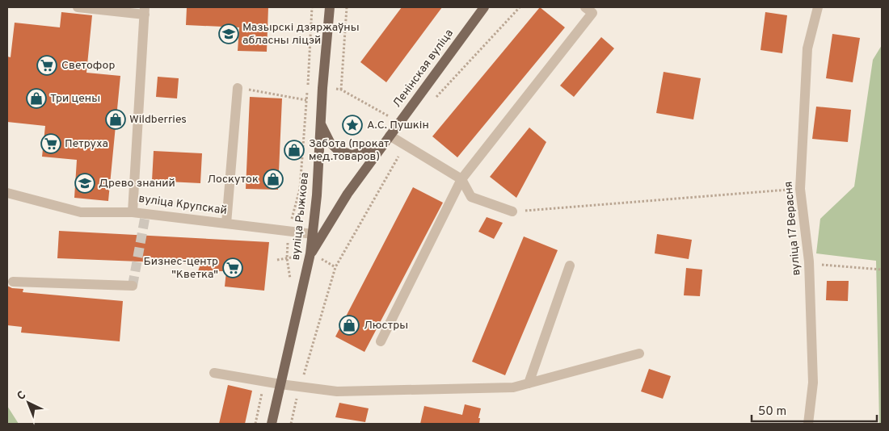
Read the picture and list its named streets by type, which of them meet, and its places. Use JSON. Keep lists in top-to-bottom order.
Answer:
{
  "streets": {
    "main road": ["Ленінская вуліца", "вуліца Рыжкова"],
    "street": ["вуліца Крупскай", "вуліца 17 Верасня"]
  },
  "crossings": [
    ["Ленінская вуліца", "вуліца Рыжкова"],
    ["вуліца Крупскай", "вуліца Рыжкова"]
  ],
  "places": {
    "school or university": ["Мазырскі дзяржаўны абласны ліцэй", "Древо знаний"],
    "supermarket": ["Светофор", "Петруха", "Бизнес-центр \"Кветка\""],
    "shop": [
      "Три цены",
      "Wildberries",
      "Забота (прокат мед.товаров)",
      "Лоскуток",
      "Люстры"
    ],
    "place": ["А.С. Пушкін"]
  },
  "scale_bar": "50 m",
  "north": "top left"
}
